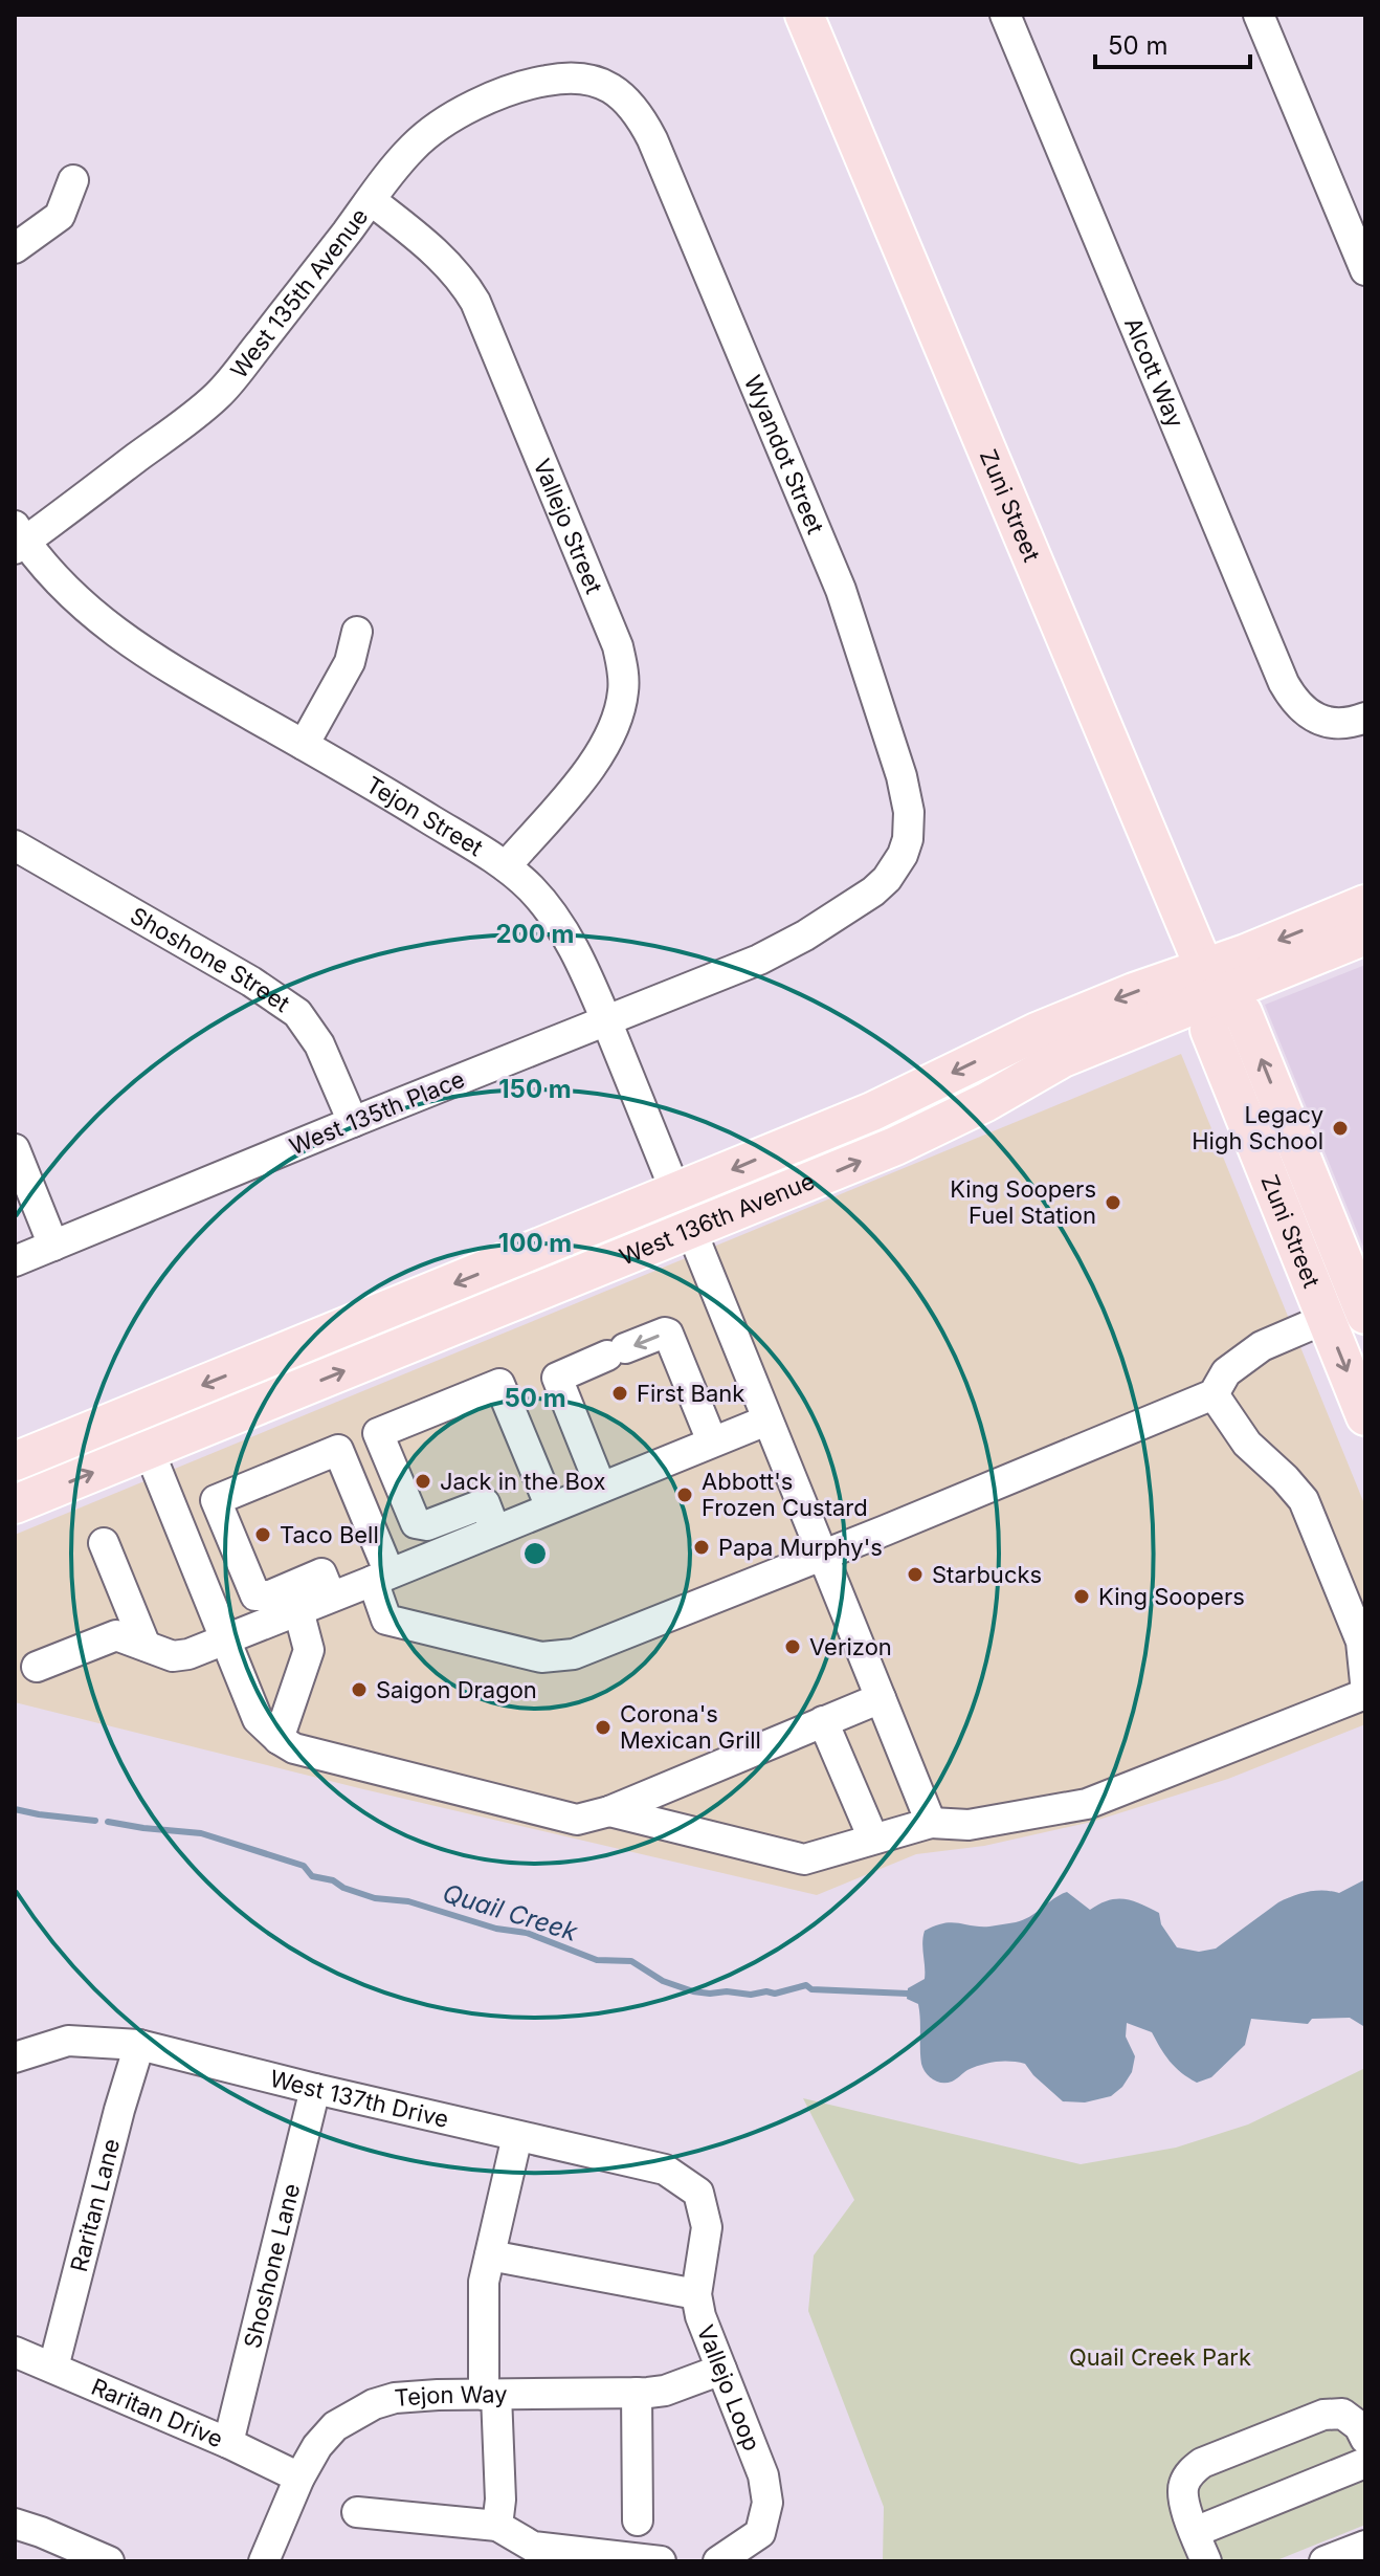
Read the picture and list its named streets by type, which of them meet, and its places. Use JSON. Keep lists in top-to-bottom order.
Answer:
{
  "streets": {
    "main road": ["Zuni Street", "West 136th Avenue"],
    "street": [
      "West 135th Avenue",
      "Alcott Way",
      "Wyandot Street",
      "Vallejo Street",
      "Tejon Street",
      "Shoshone Street",
      "West 135th Place",
      "West 137th Drive",
      "Raritan Lane",
      "Shoshone Lane",
      "Vallejo Loop",
      "Tejon Way",
      "Raritan Drive"
    ]
  },
  "crossings": [
    ["West 135th Avenue", "Wyandot Street"],
    ["West 135th Avenue", "Vallejo Street"],
    ["West 135th Avenue", "Tejon Street"],
    ["Wyandot Street", "West 135th Place"],
    ["Zuni Street", "West 136th Avenue"],
    ["Vallejo Street", "Tejon Street"],
    ["Tejon Street", "West 135th Place"],
    ["Tejon Street", "West 136th Avenue"],
    ["Shoshone Street", "West 135th Place"],
    ["West 137th Drive", "Raritan Lane"],
    ["West 137th Drive", "Shoshone Lane"],
    ["West 137th Drive", "Vallejo Loop"],
    ["Raritan Lane", "Raritan Drive"],
    ["Shoshone Lane", "Raritan Drive"],
    ["Vallejo Loop", "Tejon Way"],
    ["Tejon Way", "Raritan Drive"]
  ],
  "water": ["Quail Creek"],
  "parks": ["Quail Creek Park"],
  "places": [
    "Legacy High School",
    "King Soopers Fuel Station",
    "First Bank",
    "Jack in the Box",
    "Abbott's Frozen Custard",
    "Taco Bell",
    "Papa Murphy's",
    "Starbucks",
    "King Soopers",
    "Verizon",
    "Saigon Dragon",
    "Corona's Mexican Grill"
  ],
  "scale_bar": "50 m",
  "rings": [
    "200 m",
    "150 m",
    "100 m",
    "50 m"
  ]
}
